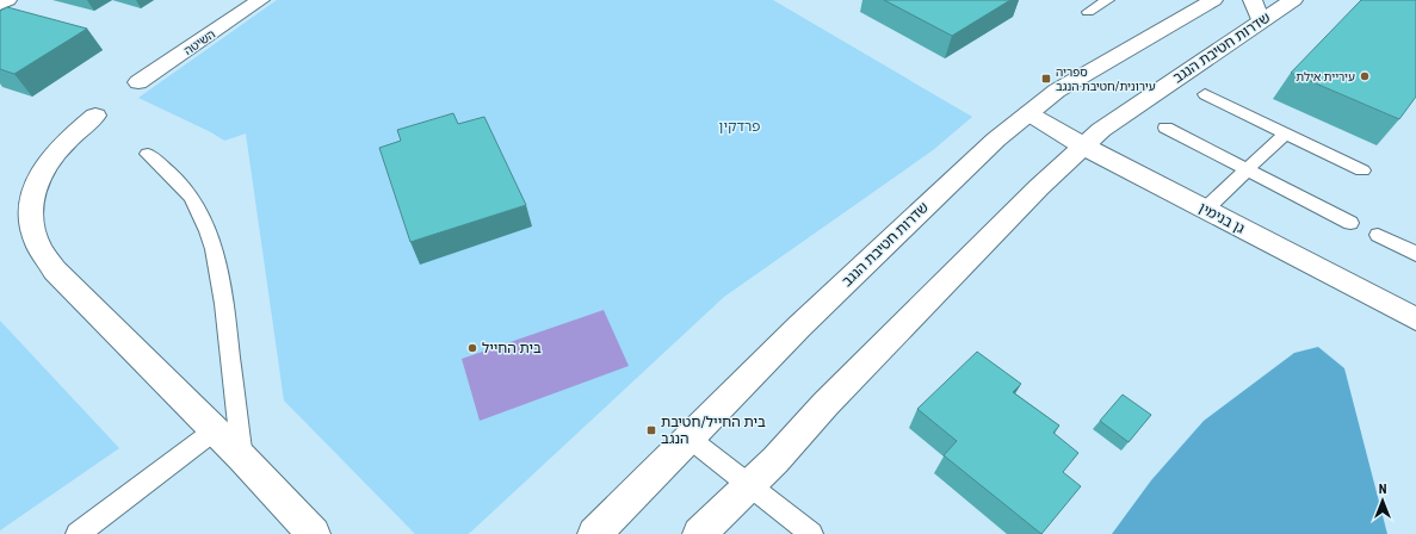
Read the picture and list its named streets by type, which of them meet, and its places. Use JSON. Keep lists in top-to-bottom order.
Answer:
{
  "streets": {
    "main road": ["השיטה", "שדרות חטיבת הנגב", "גן בנימין"]
  },
  "crossings": [
    ["שדרות חטיבת הנגב", "גן בנימין"]
  ],
  "parks": ["פרדקין"],
  "places": {
    "other": ["עיריית אילת", "בית החייל"],
    "transit": ["ספריה עירונית/חטיבת הנגב", "בית החייל/חטיבת הנגב"]
  },
  "north": "top"
}
